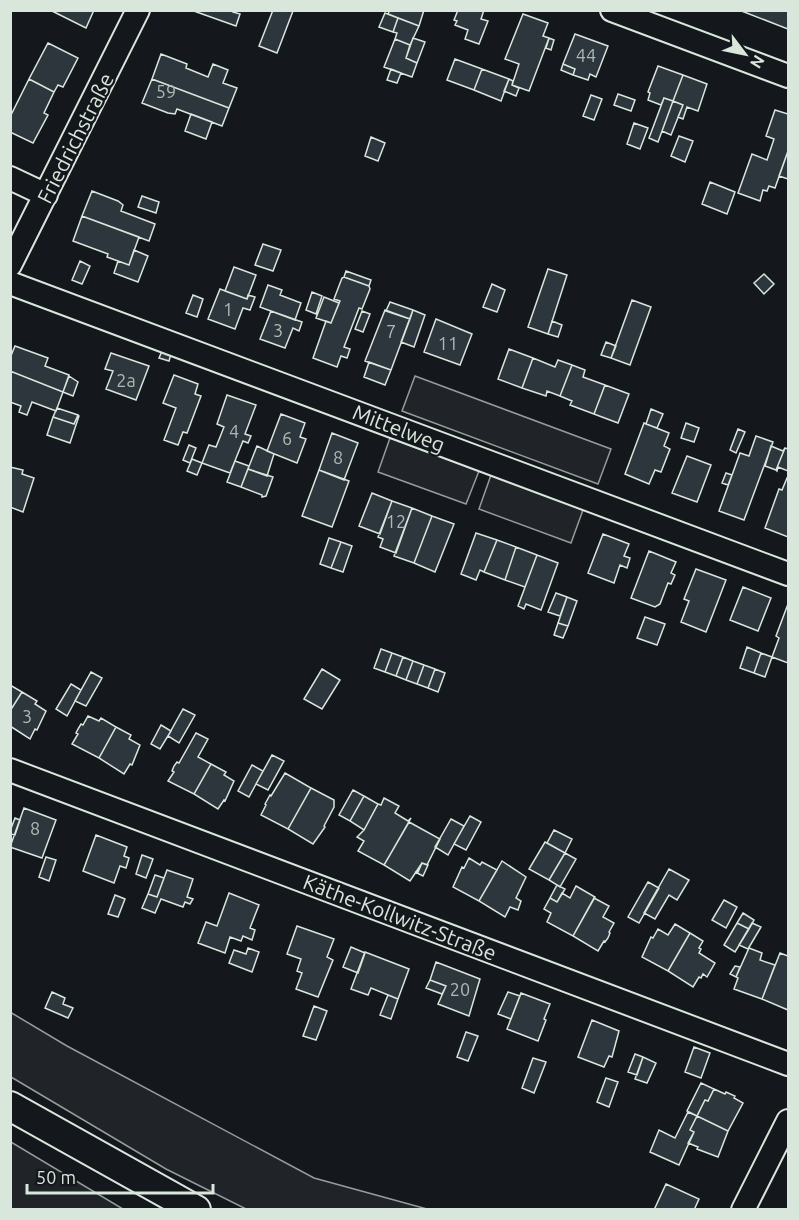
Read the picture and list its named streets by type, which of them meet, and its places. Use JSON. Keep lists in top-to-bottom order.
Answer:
{
  "streets": {
    "street": ["Friedrichstraße", "Mittelweg", "Käthe-Kollwitz-Straße"]
  },
  "house_numbers": [
    "44",
    "59",
    "1",
    "3",
    "7",
    "11",
    "2a",
    "4",
    "6",
    "8",
    "12",
    "3",
    "8",
    "20"
  ],
  "scale_bar": "50 m",
  "north": "bottom right"
}
